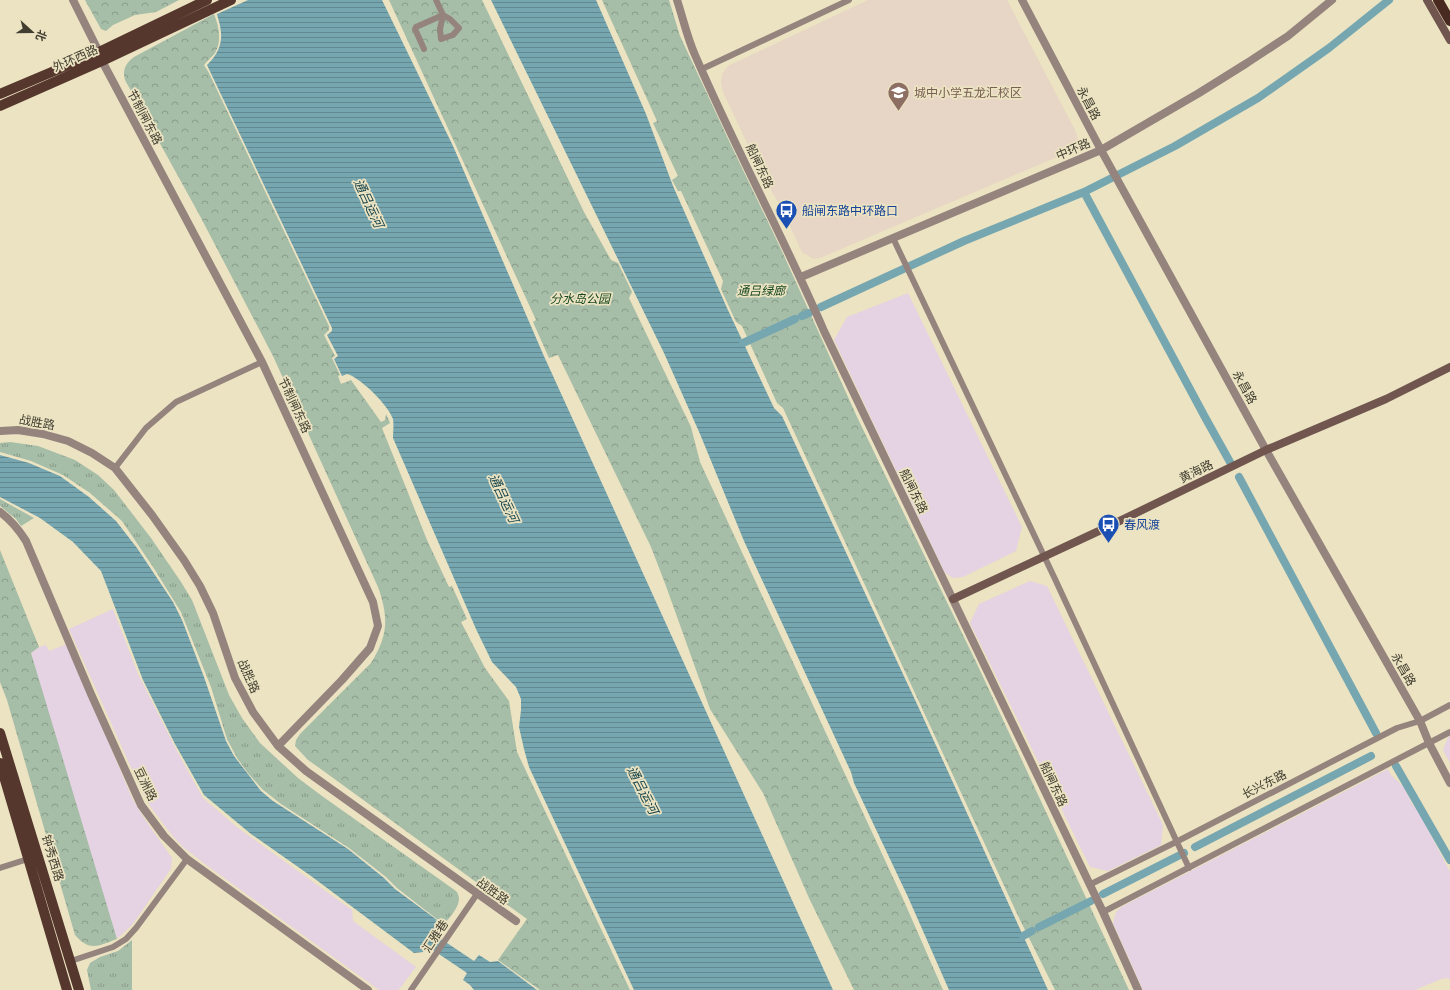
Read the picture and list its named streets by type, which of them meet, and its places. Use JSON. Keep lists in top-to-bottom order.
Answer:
{
  "streets": {
    "main road": ["外环西路", "黄海路", "钟秀西路"],
    "street": [
      "永昌路",
      "节制闸东路",
      "中环路",
      "船闸东路",
      "战胜路",
      "豆洲路",
      "长兴东路",
      "汇雅巷"
    ]
  },
  "crossings": [
    ["外环西路", "节制闸东路"],
    ["永昌路", "中环路"],
    ["永昌路", "黄海路"],
    ["永昌路", "长兴东路"],
    ["节制闸东路", "战胜路"],
    ["中环路", "船闸东路"],
    ["船闸东路", "黄海路"],
    ["船闸东路", "长兴东路"],
    ["战胜路", "汇雅巷"]
  ],
  "water": ["通吕运河"],
  "parks": ["通吕绿廊", "分水岛公园"],
  "places": {
    "school or university": ["城中小学五龙汇校区"],
    "bus stop": ["船闸东路中环路口", "春风渡"]
  },
  "north": "right"
}
